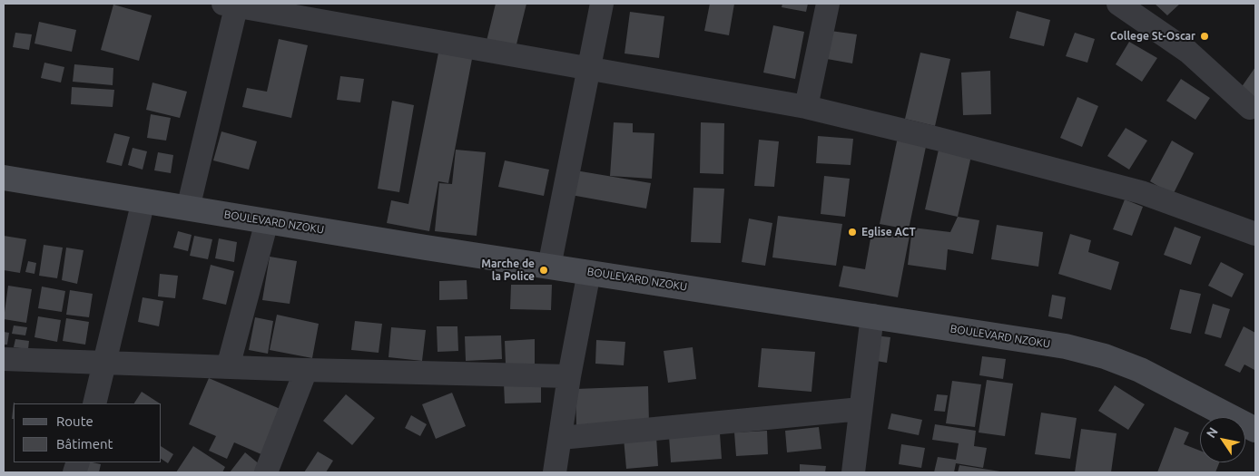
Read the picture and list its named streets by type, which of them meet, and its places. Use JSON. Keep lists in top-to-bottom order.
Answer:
{
  "streets": {
    "street": ["BOULEVARD NZOKU"]
  },
  "places": ["College St-Oscar", "Eglise ACT", "Marche de la Police"],
  "legend": ["Route", "Bâtiment"],
  "north": "top left"
}
